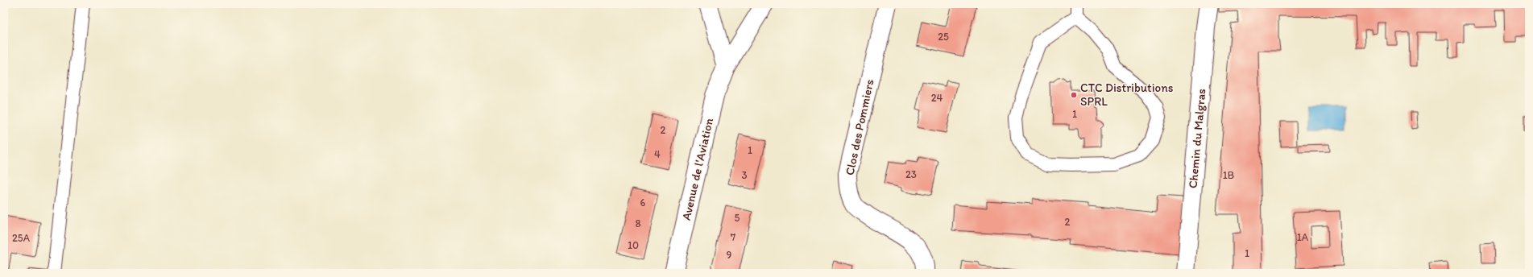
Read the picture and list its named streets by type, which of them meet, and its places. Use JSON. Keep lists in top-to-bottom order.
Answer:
{
  "streets": {
    "street": ["Clos des Pommiers", "Chemin du Malgras", "Avenue de l'Aviation"]
  },
  "places": ["CTC Distributions SPRL"],
  "house_numbers": [
    "25",
    "24",
    "1",
    "2",
    "1",
    "4",
    "23",
    "3",
    "1B",
    "6",
    "5",
    "2",
    "8",
    "7",
    "1A",
    "25A",
    "10",
    "1",
    "9"
  ]
}
